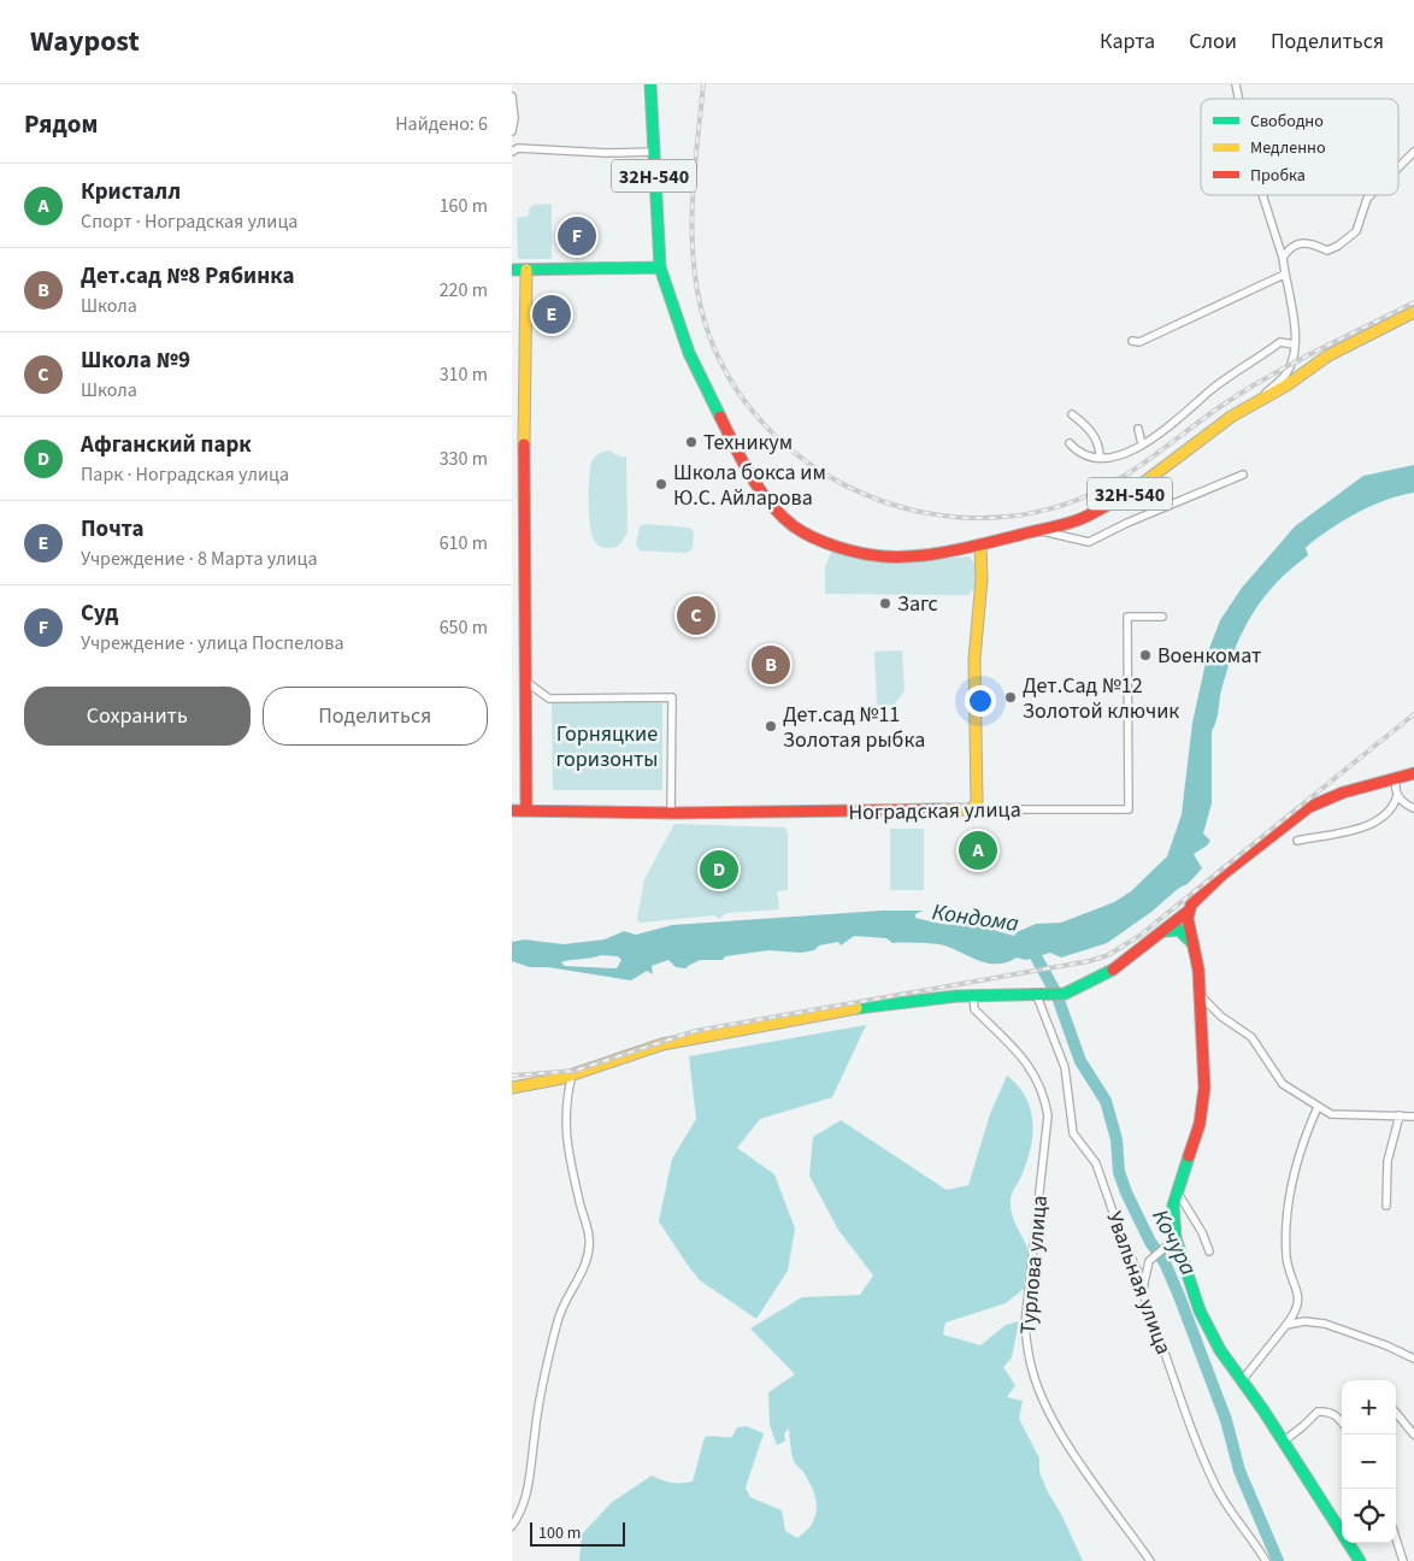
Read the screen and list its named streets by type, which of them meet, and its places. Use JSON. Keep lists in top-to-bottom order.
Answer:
{
  "streets": {
    "street": [
      "32Н-540",
      "Ноградская улица",
      "Турлова улица",
      "Увальная улица"
    ]
  },
  "water": ["Кондома", "Кочура"],
  "parks": ["Горняцкие горизонты"],
  "places": [
    "Техникум",
    "Школа бокса им Ю.С. Айларова",
    "Загс",
    "Военкомат",
    "Дет.Сад №12 Золотой ключик",
    "Дет.сад №11 Золотая рыбка"
  ],
  "legend": ["Свободно", "Медленно", "Пробка"],
  "scale_bar": "100 m",
  "page": {
    "header": "Waypost",
    "nav": ["Карта", "Слои", "Поделиться"],
    "heading": ["Рядом", "Найдено: 6"],
    "list": [
      {
        "mark": "A",
        "name": "Кристалл",
        "note": "Спорт · Ноградская улица",
        "value": "160 m"
      },
      {
        "mark": "B",
        "name": "Дет.сад №8 Рябинка",
        "note": "Школа",
        "value": "220 m"
      },
      {
        "mark": "C",
        "name": "Школа №9",
        "note": "Школа",
        "value": "310 m"
      },
      {
        "mark": "D",
        "name": "Афганский парк",
        "note": "Парк · Ноградская улица",
        "value": "330 m"
      },
      {
        "mark": "E",
        "name": "Почта",
        "note": "Учреждение · 8 Марта улица",
        "value": "610 m"
      },
      {
        "mark": "F",
        "name": "Суд",
        "note": "Учреждение · улица Поспелова",
        "value": "650 m"
      }
    ],
    "pins": [
      "F",
      "E",
      "C",
      "B",
      "A",
      "D"
    ],
    "buttons": ["Сохранить", "Поделиться"],
    "map_buttons": ["+", "−"],
    "scale": "100 m"
  }
}
